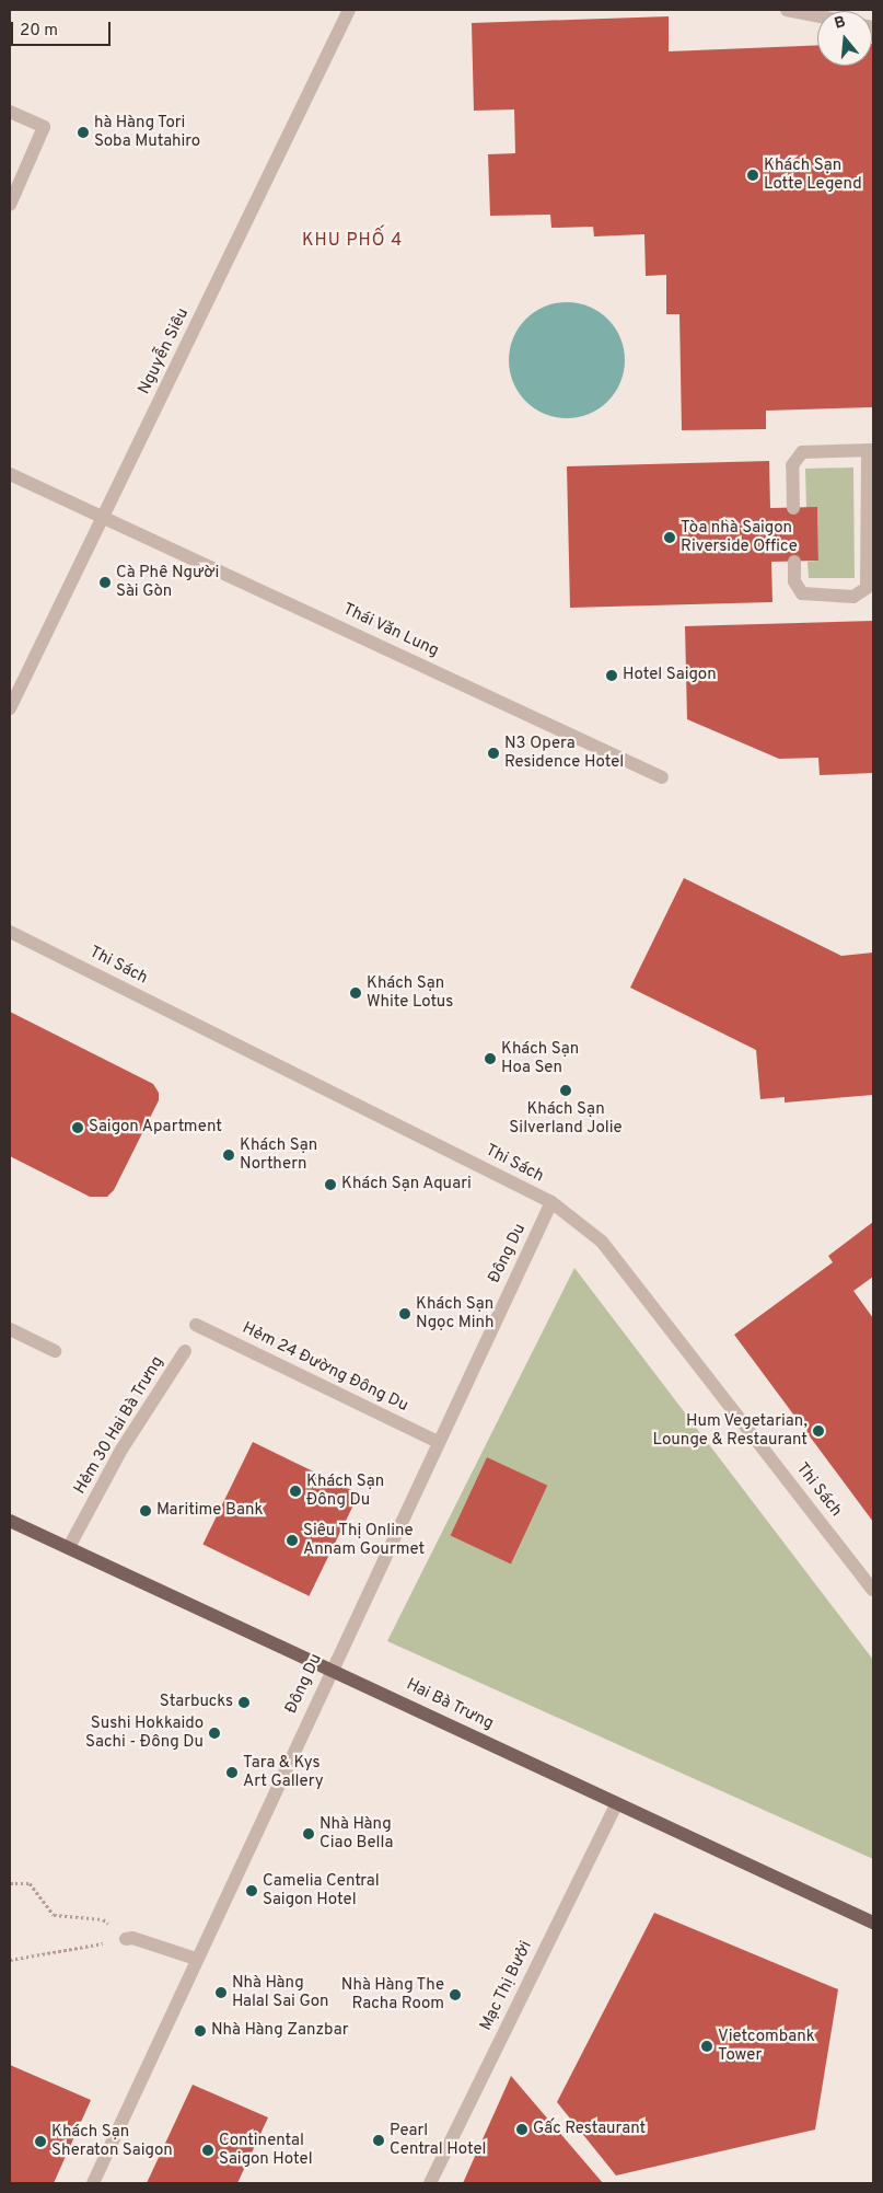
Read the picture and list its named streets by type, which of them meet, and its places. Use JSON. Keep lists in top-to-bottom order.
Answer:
{
  "streets": {
    "main road": ["Hai Bà Trưng"],
    "street": [
      "Nguyễn Siêu",
      "Thái Văn Lung",
      "Thi Sách",
      "Đông Du",
      "Hẻm 24 Đường Đông Du",
      "Hẻm 30 Hai Bà Trưng",
      "Mạc Thị Bưởi"
    ]
  },
  "crossings": [
    ["Nguyễn Siêu", "Thái Văn Lung"],
    ["Thi Sách", "Đông Du"],
    ["Đông Du", "Hẻm 24 Đường Đông Du"],
    ["Đông Du", "Hai Bà Trưng"],
    ["Hẻm 30 Hai Bà Trưng", "Hai Bà Trưng"],
    ["Hai Bà Trưng", "Mạc Thị Bưởi"]
  ],
  "districts": ["KHU PHỐ 4"],
  "places": [
    "hà Hàng Tori Soba Mutahiro",
    "Khách Sạn Lotte Legend",
    "Tòa nhà Saigon Riverside Office",
    "Cà Phê Người Sài Gòn",
    "Hotel Saigon",
    "N3 Opera Residence Hotel",
    "Khách Sạn White Lotus",
    "Khách Sạn Hoa Sen",
    "Khách Sạn Silverland Jolie",
    "Saigon Apartment",
    "Khách Sạn Northern",
    "Khách Sạn Aquari",
    "Khách Sạn Ngọc Minh",
    "Hum Vegetarian, Lounge & Restaurant",
    "Khách Sạn Đông Du",
    "Maritime Bank",
    "Siêu Thị Online Annam Gourmet",
    "Starbucks",
    "Sushi Hokkaido Sachi - Đông Du",
    "Tara & Kys Art Gallery",
    "Nhà Hàng Ciao Bella",
    "Camelia Central Saigon Hotel",
    "Nhà Hàng Halal Sai Gon",
    "Nhà Hàng The Racha Room",
    "Nhà Hàng Zanzbar",
    "Vietcombank Tower",
    "Gấc Restaurant",
    "Pearl Central Hotel",
    "Khách Sạn Sheraton Saigon",
    "Continental Saigon Hotel"
  ],
  "scale_bar": "20 m",
  "north": "top"
}
